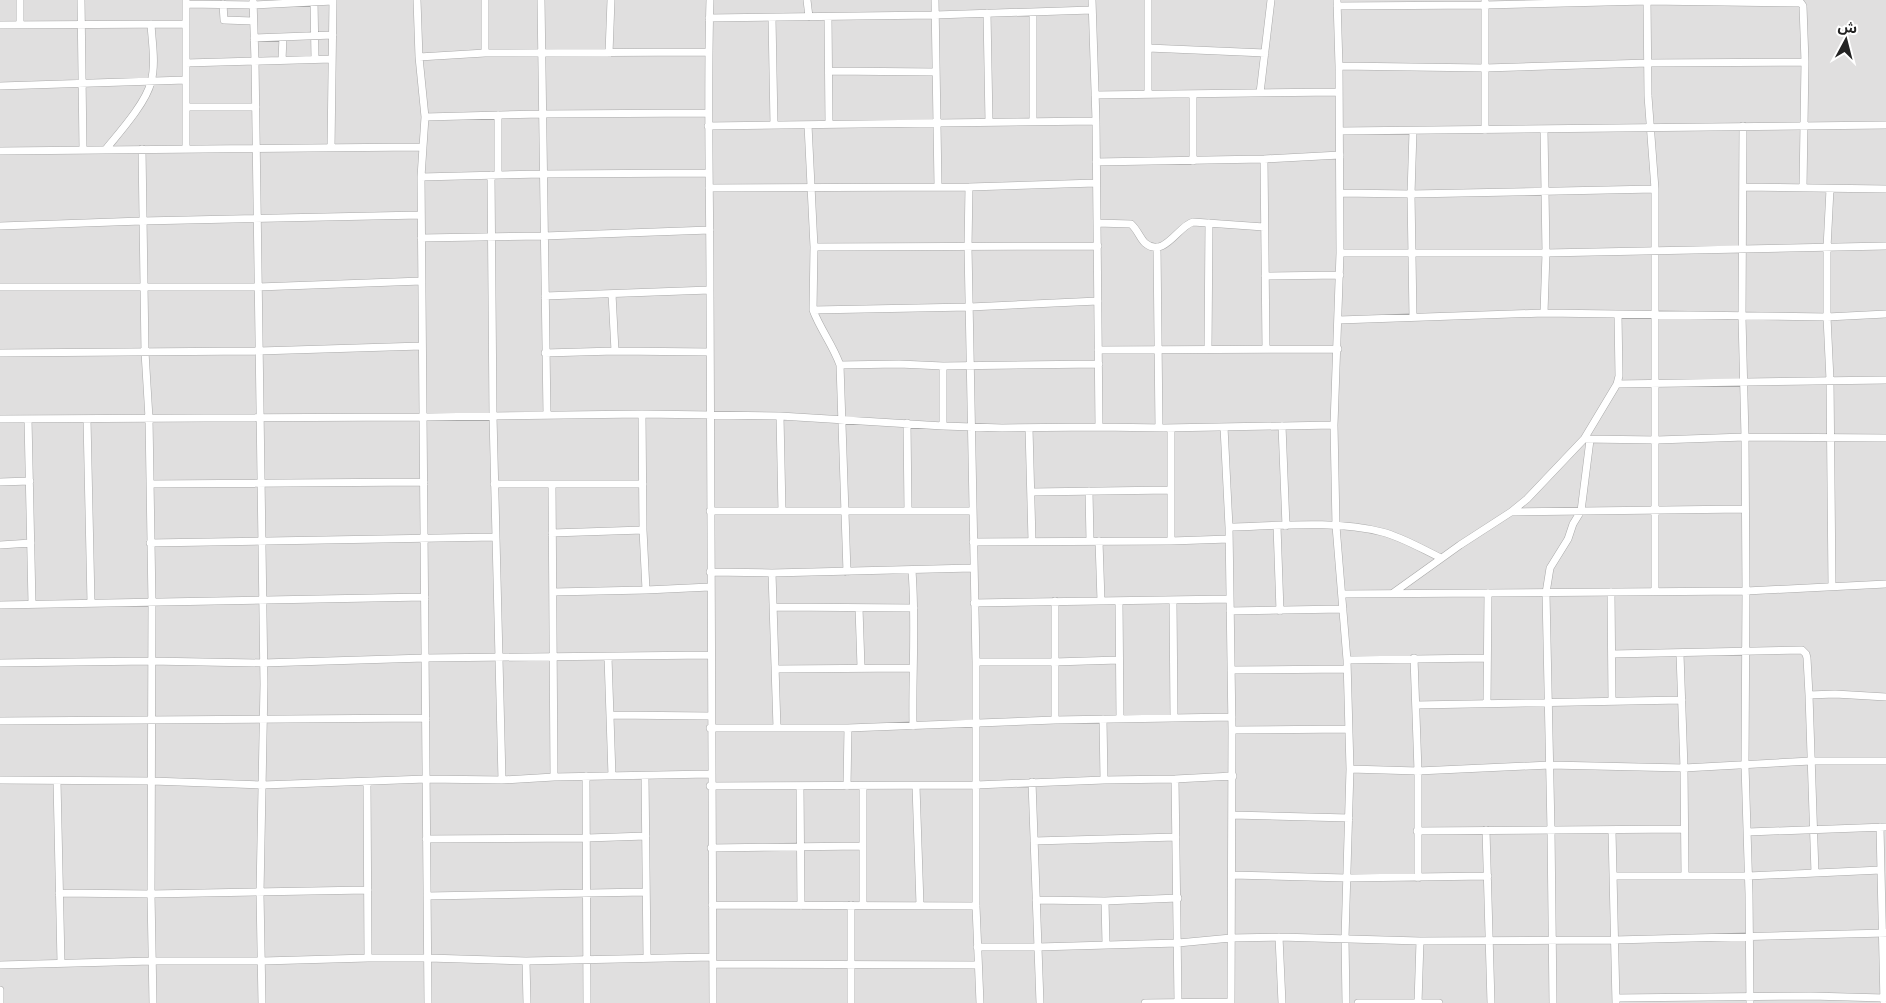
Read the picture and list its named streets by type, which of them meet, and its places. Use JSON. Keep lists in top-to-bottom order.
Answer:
{
  "north": "top"
}
